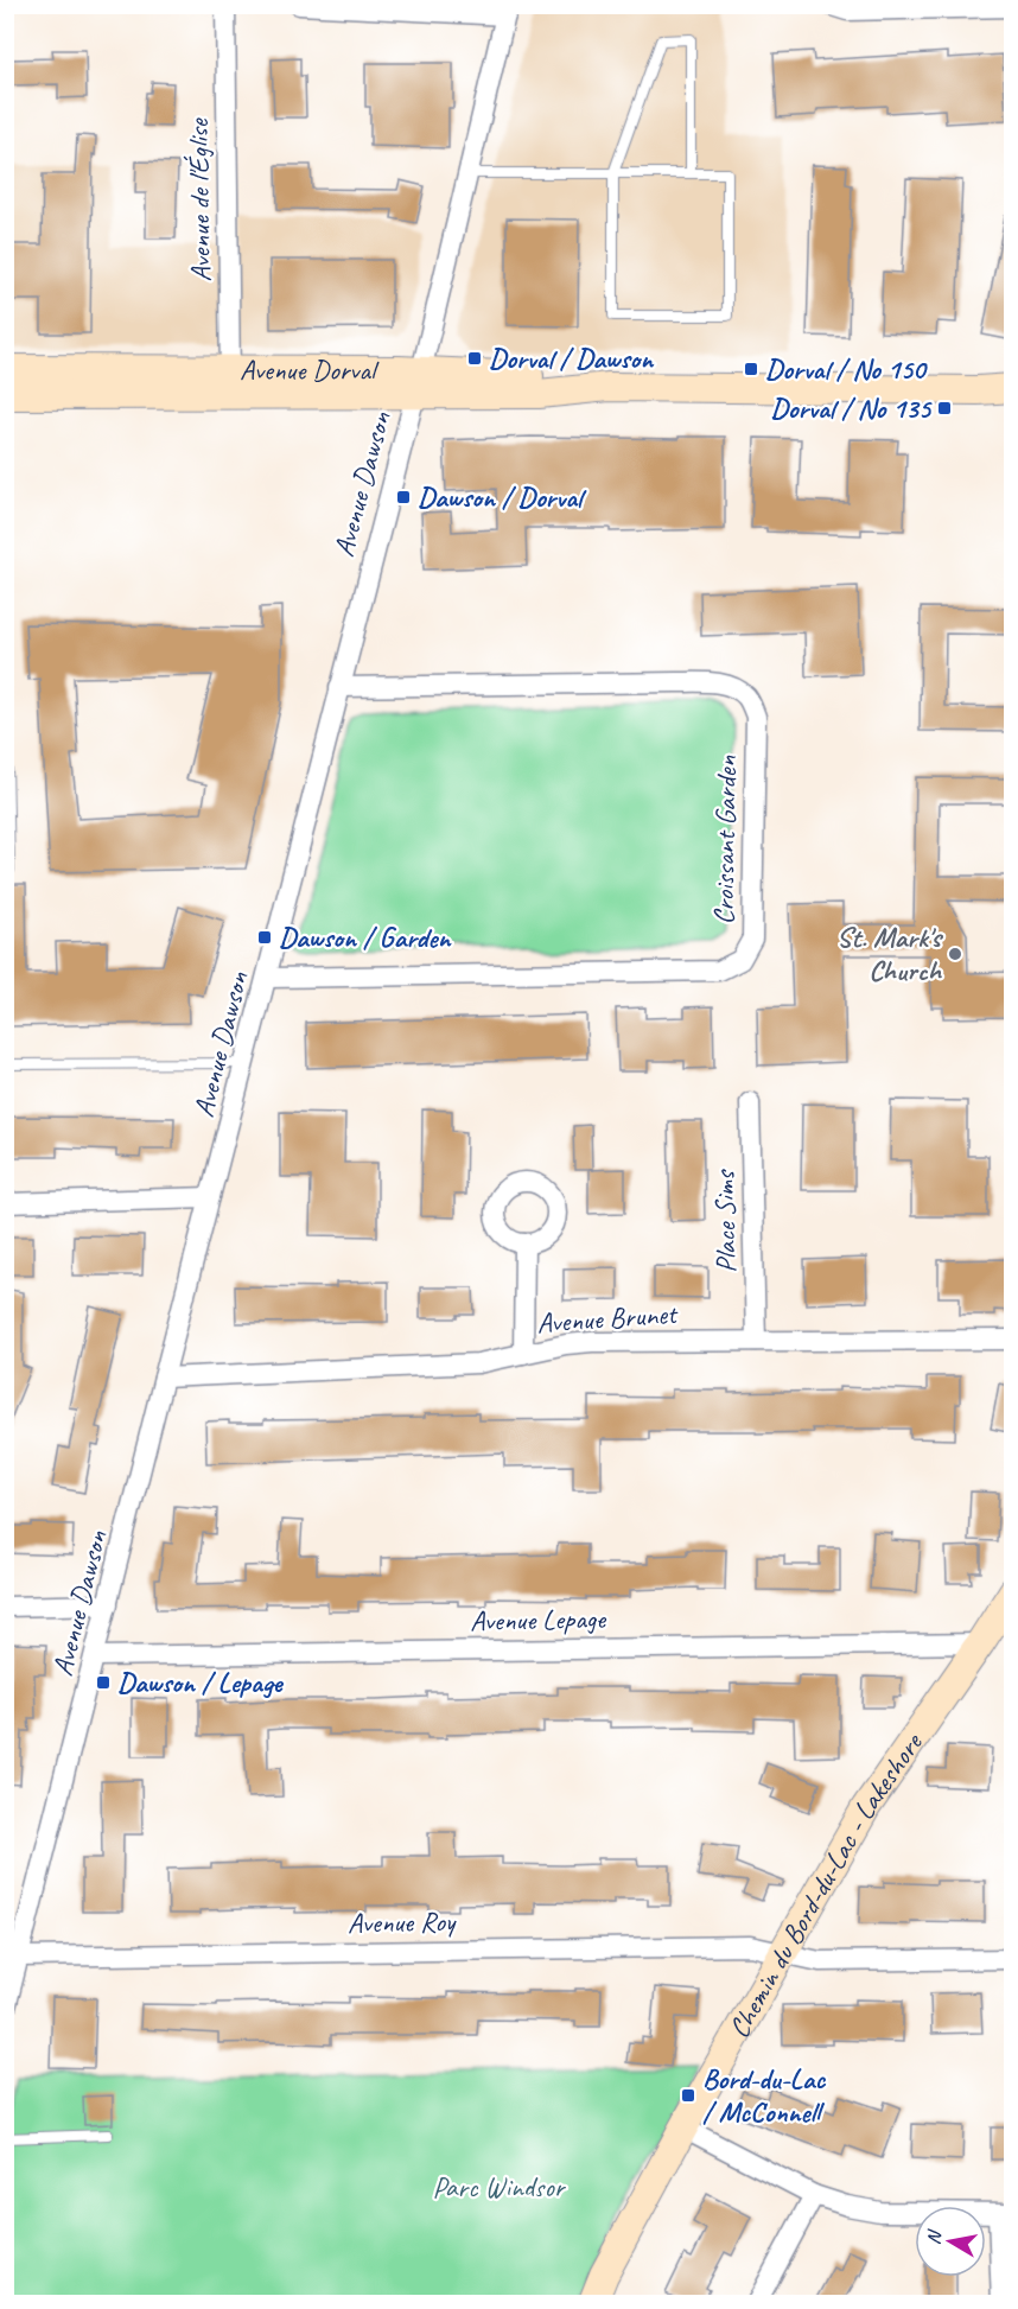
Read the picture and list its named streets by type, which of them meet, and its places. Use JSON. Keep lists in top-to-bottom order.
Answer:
{
  "streets": {
    "street": [
      "Avenue de l'Église",
      "Avenue Dorval",
      "Avenue Dawson",
      "Croissant Garden",
      "Place Sims",
      "Avenue Brunet",
      "Avenue Lepage",
      "Chemin du Bord-du-Lac - Lakeshore",
      "Avenue Roy"
    ]
  },
  "crossings": [
    ["Avenue de l'Église", "Avenue Dorval"],
    ["Avenue Dorval", "Avenue Dawson"],
    ["Avenue Dawson", "Croissant Garden"],
    ["Avenue Dawson", "Avenue Brunet"],
    ["Avenue Dawson", "Avenue Lepage"],
    ["Avenue Dawson", "Avenue Roy"],
    ["Place Sims", "Avenue Brunet"],
    ["Avenue Lepage", "Chemin du Bord-du-Lac - Lakeshore"],
    ["Chemin du Bord-du-Lac - Lakeshore", "Avenue Roy"]
  ],
  "parks": ["Parc Windsor"],
  "places": {
    "transit": [
      "Dorval / Dawson",
      "Dorval / No 150",
      "Dorval / No 135",
      "Dawson / Dorval",
      "Dawson / Garden",
      "Dawson / Lepage",
      "Bord-du-Lac / McConnell"
    ],
    "other": ["St. Mark's Church"]
  },
  "north": "left"
}
